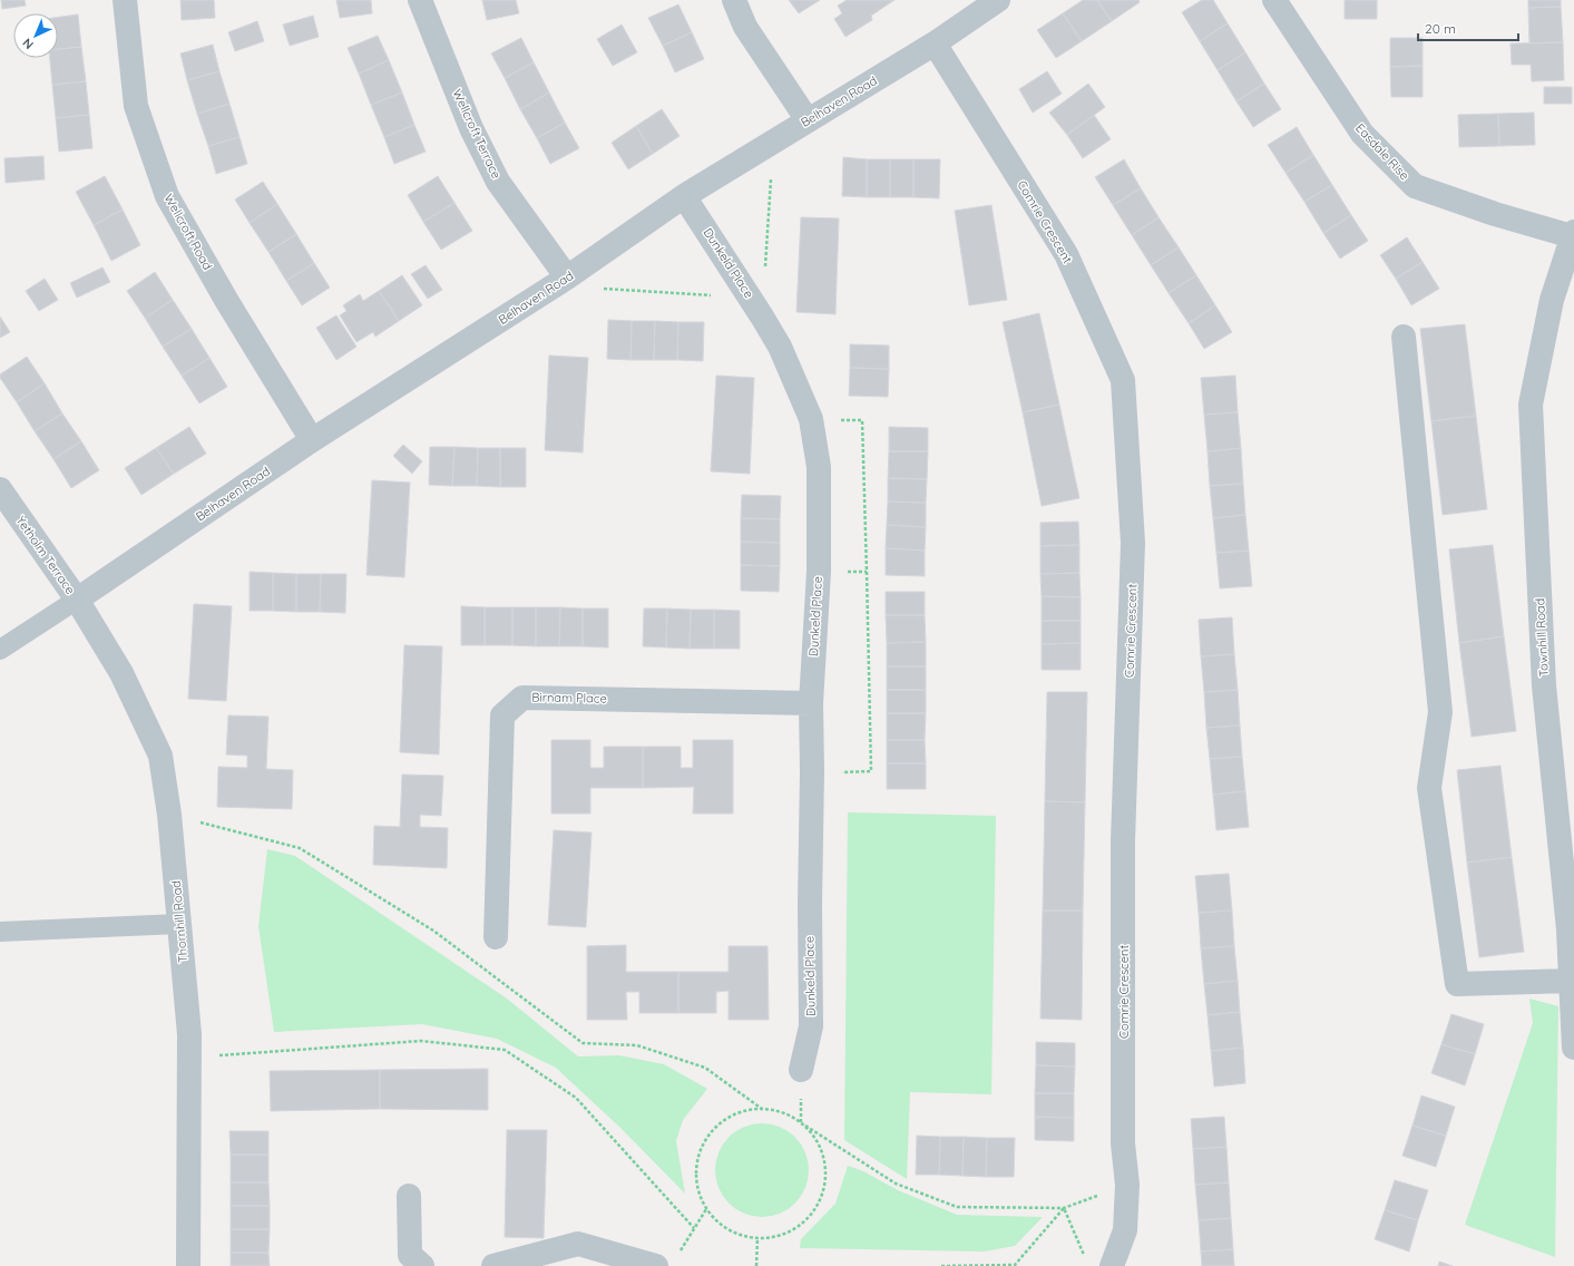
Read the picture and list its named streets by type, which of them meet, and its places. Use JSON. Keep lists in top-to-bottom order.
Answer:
{
  "streets": {
    "street": [
      "Belhaven Road",
      "Wellcroft Terrace",
      "Easdale Rise",
      "Comrie Crescent",
      "Wellcroft Road",
      "Dunkeld Place",
      "Yetholm Terrace",
      "Townhill Road",
      "Birnam Place",
      "Thornhill Road"
    ]
  },
  "crossings": [
    ["Belhaven Road", "Wellcroft Terrace"],
    ["Belhaven Road", "Comrie Crescent"],
    ["Belhaven Road", "Wellcroft Road"],
    ["Belhaven Road", "Dunkeld Place"],
    ["Belhaven Road", "Yetholm Terrace"],
    ["Belhaven Road", "Thornhill Road"],
    ["Easdale Rise", "Townhill Road"],
    ["Dunkeld Place", "Birnam Place"],
    ["Yetholm Terrace", "Thornhill Road"]
  ],
  "scale_bar": "20 m",
  "north": "bottom left"
}
